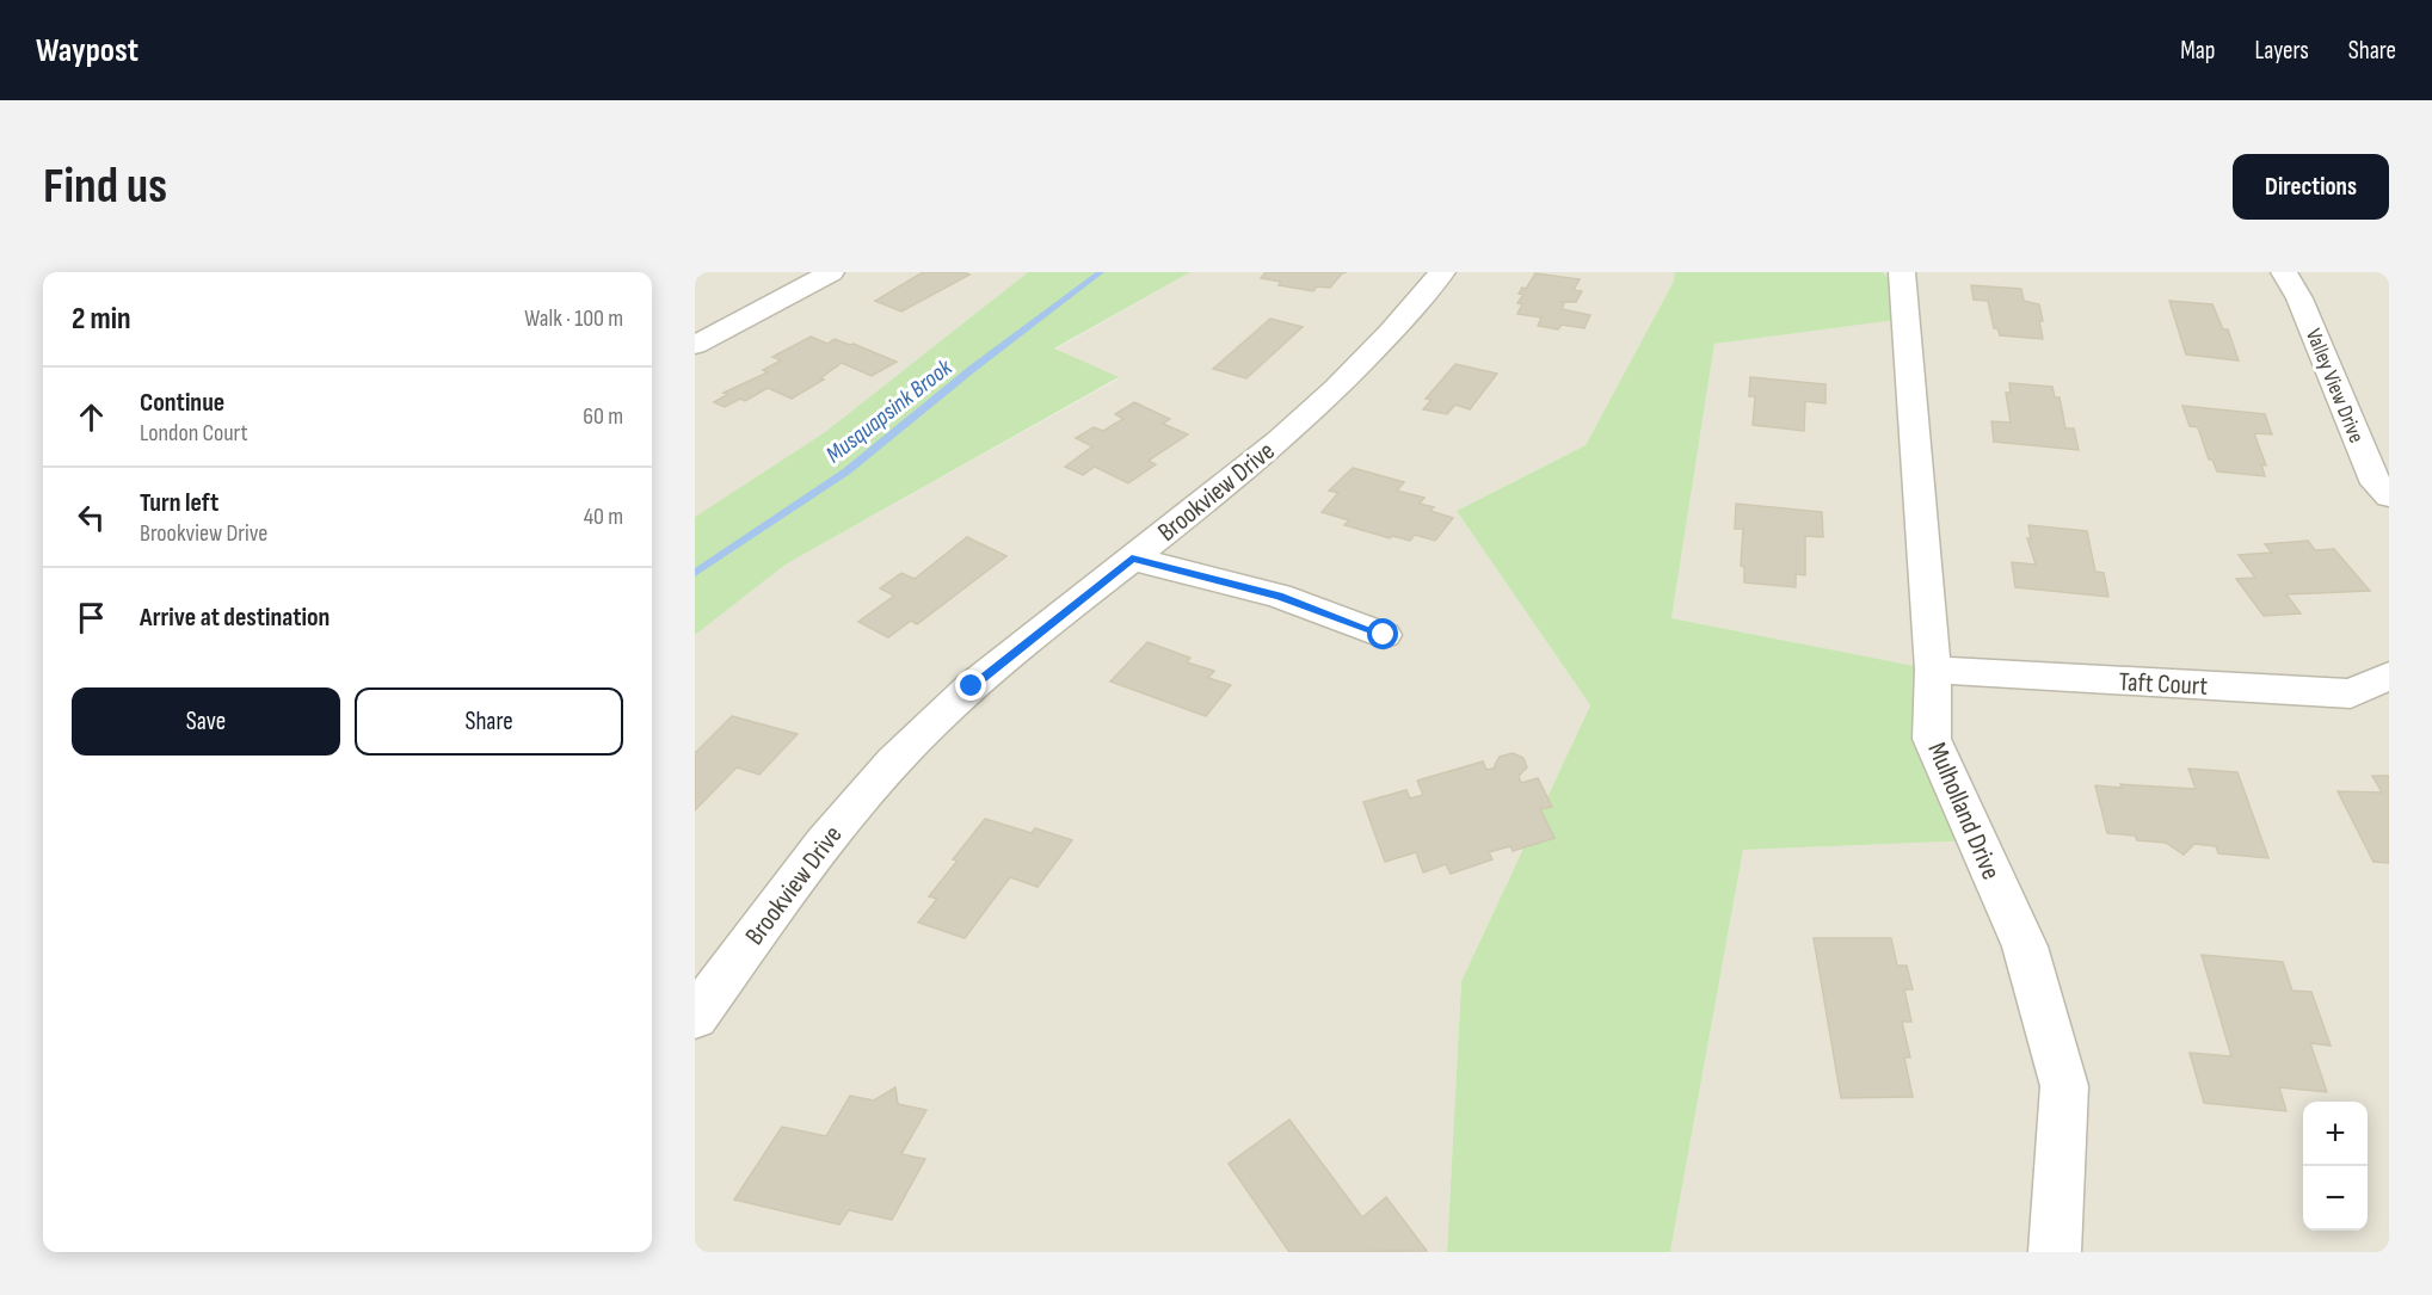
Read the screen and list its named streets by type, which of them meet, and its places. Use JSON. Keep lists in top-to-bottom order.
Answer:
{
  "streets": {
    "street": [
      "Valley View Drive",
      "Brookview Drive",
      "Taft Court",
      "Mulholland Drive"
    ]
  },
  "crossings": [
    ["Taft Court", "Mulholland Drive"]
  ],
  "water": ["Musquapsink Brook"],
  "page": {
    "header": "Waypost",
    "nav": ["Map", "Layers", "Share"],
    "buttons": [
      "Directions",
      ["Save", "Share"]
    ],
    "title": "Find us",
    "heading": ["2 min", "Walk · 100 m"],
    "list": [
      ["Continue", "London Court", "60 m"],
      ["Turn left", "Brookview Drive", "40 m"],
      "Arrive at destination"
    ],
    "map_buttons": ["+", "−"]
  }
}
